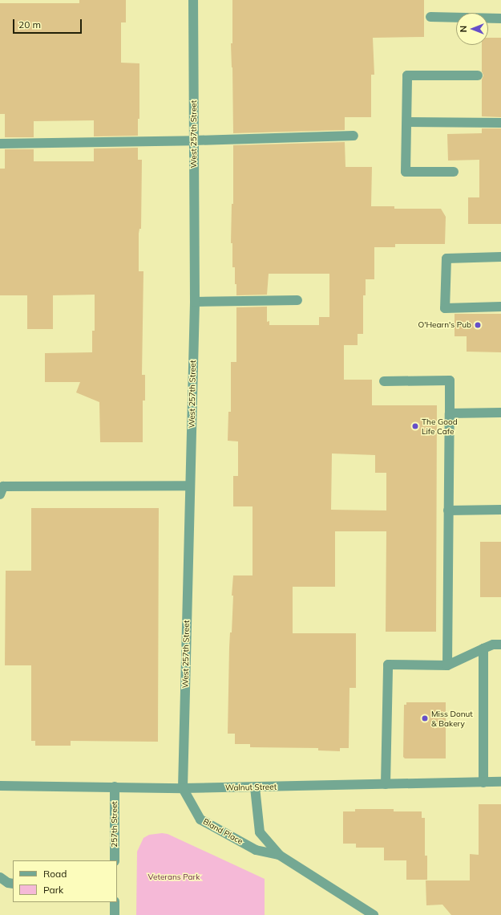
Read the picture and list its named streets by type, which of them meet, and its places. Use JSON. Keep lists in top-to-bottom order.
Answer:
{
  "streets": {
    "street": [
      "West 257th Street",
      "Walnut Street",
      "257th Street",
      "Bland Place"
    ]
  },
  "crossings": [
    ["West 257th Street", "Walnut Street"],
    ["West 257th Street", "Bland Place"],
    ["Walnut Street", "257th Street"],
    ["Walnut Street", "Bland Place"]
  ],
  "parks": ["Veterans Park"],
  "places": ["O'Hearn's Pub", "The Good Life Cafe", "Miss Donut & Bakery"],
  "legend": ["Road", "Park"],
  "scale_bar": "20 m",
  "north": "left"
}
